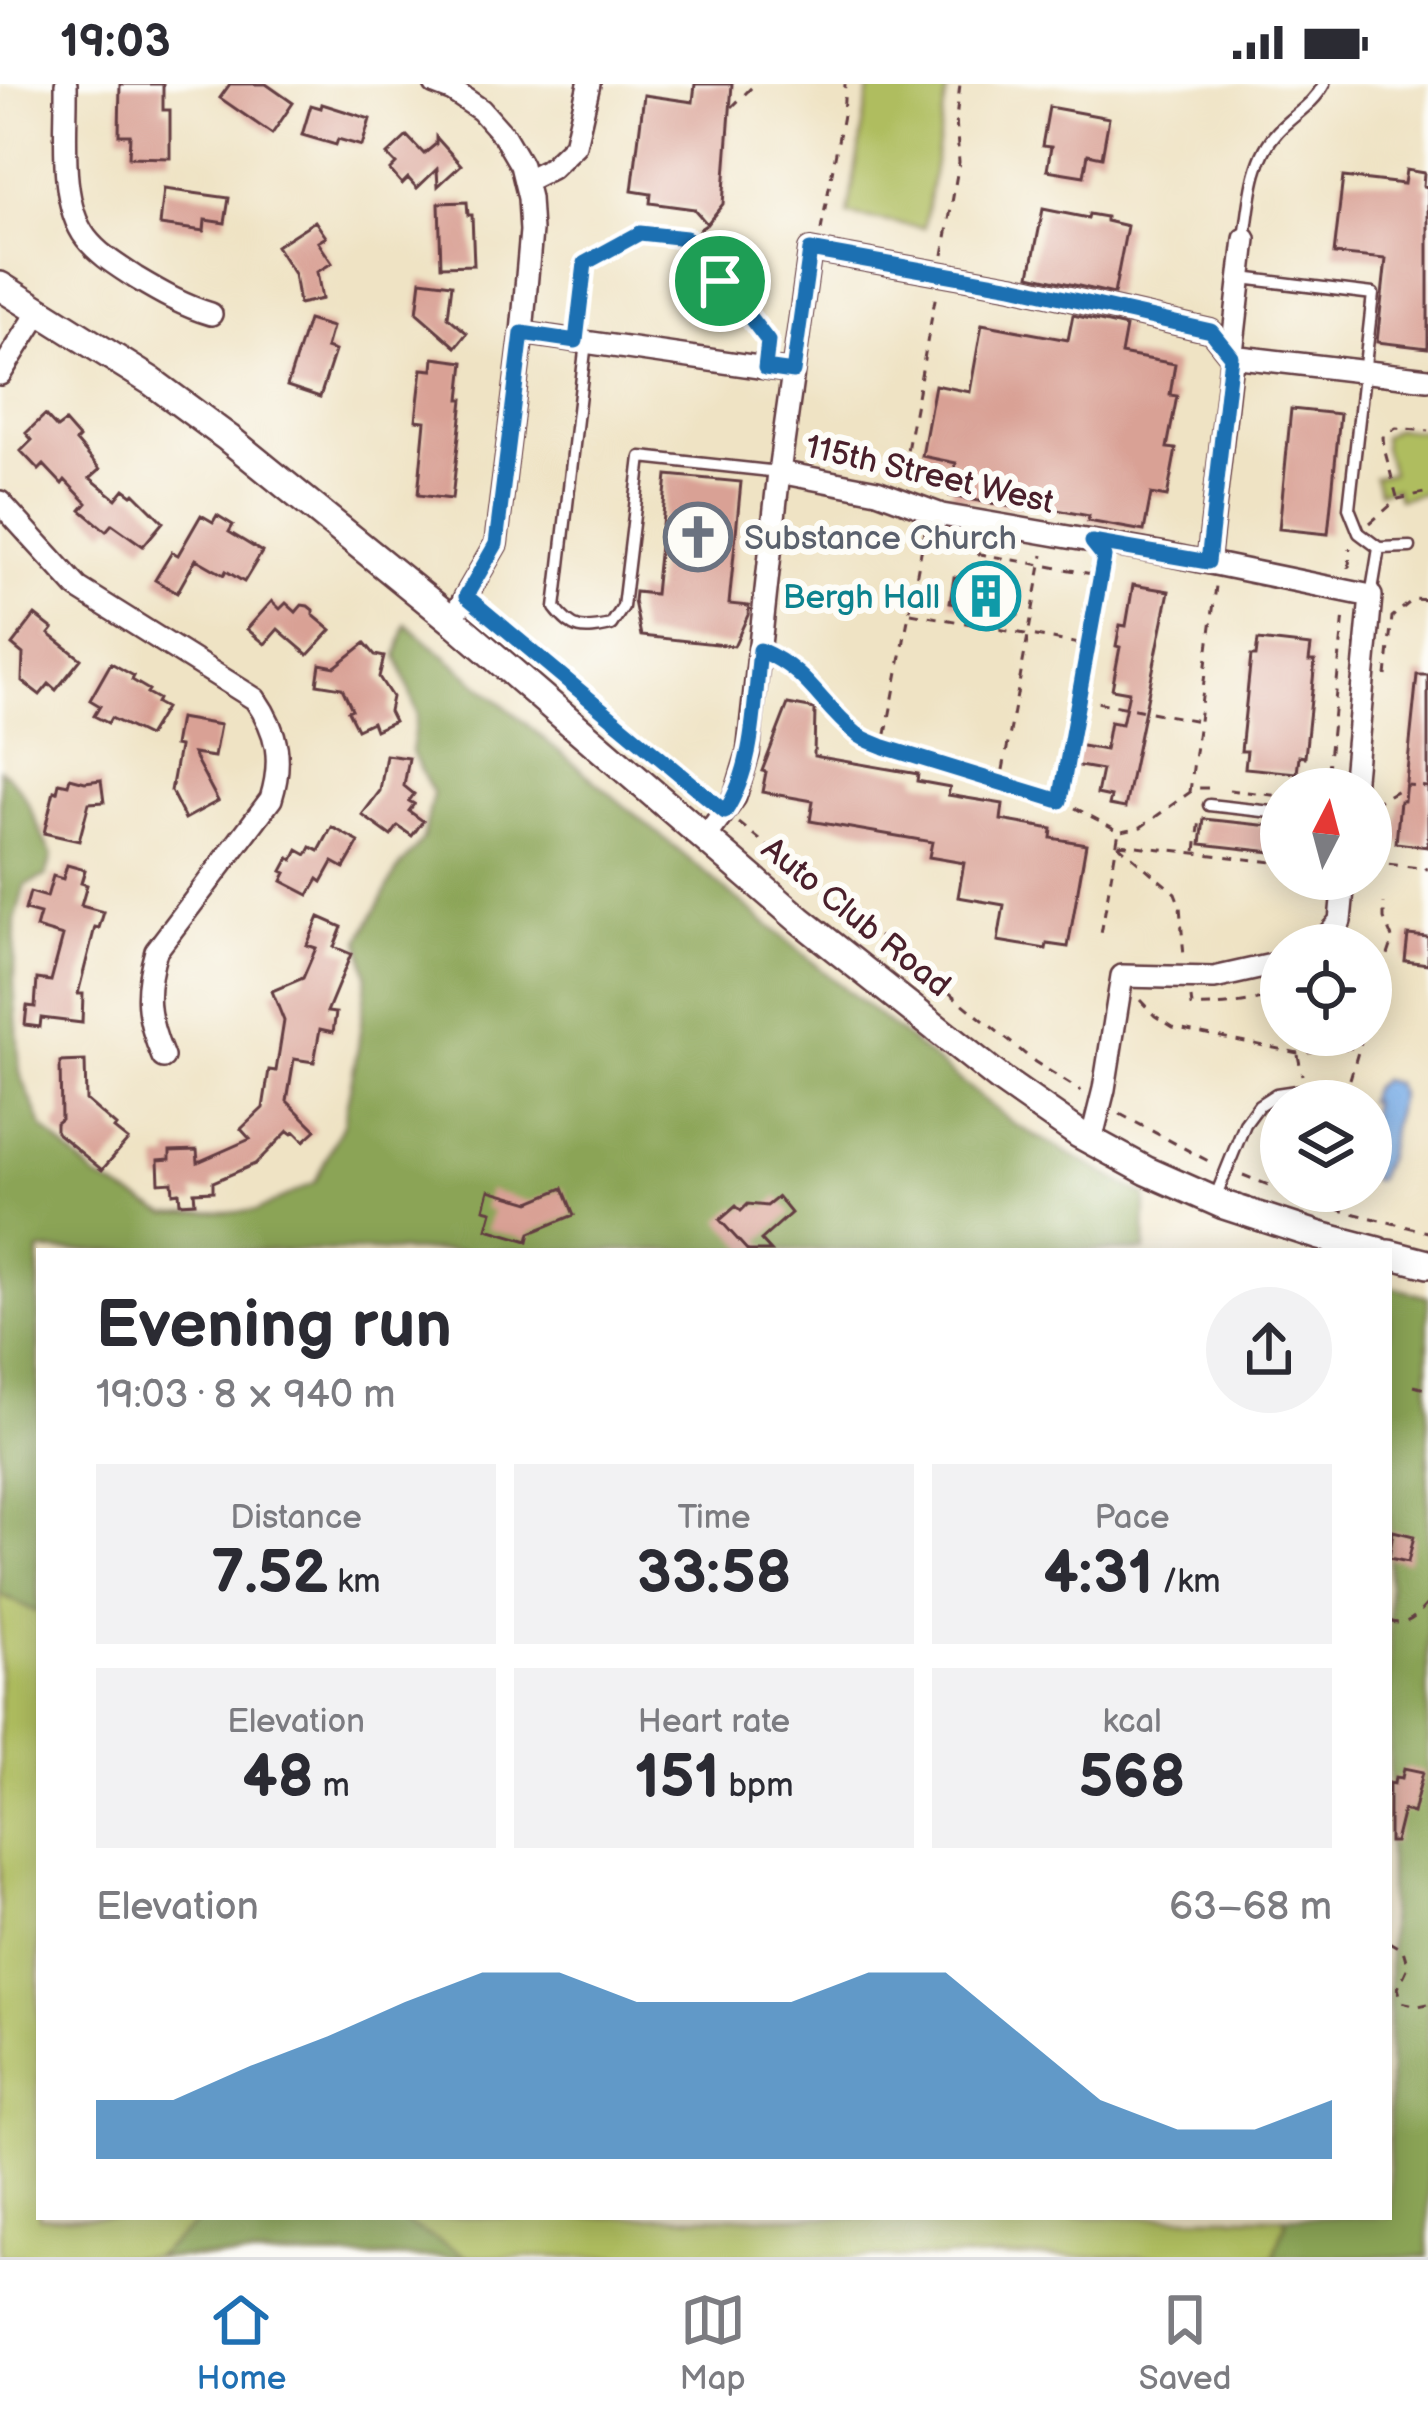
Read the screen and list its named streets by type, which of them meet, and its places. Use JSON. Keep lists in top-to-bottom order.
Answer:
{
  "streets": {
    "street": ["115th Street West", "Auto Club Road"]
  },
  "places": {
    "church": ["Substance Church"],
    "building": ["Bergh Hall"]
  },
  "north": "top",
  "page": {
    "status": "19:03",
    "heading": ["Evening run", "19:03 · 8 × 940 m"],
    "stats": [
      ["Distance", "7.52 km"],
      ["Time", "33:58"],
      ["Pace", "4:31 /km"],
      ["Elevation", "48 m"],
      ["Heart rate", "151 bpm"],
      ["kcal", "568"]
    ],
    "chart": ["Elevation", "63–68 m"],
    "tabs": ["Home", "Map", "Saved"]
  }
}
